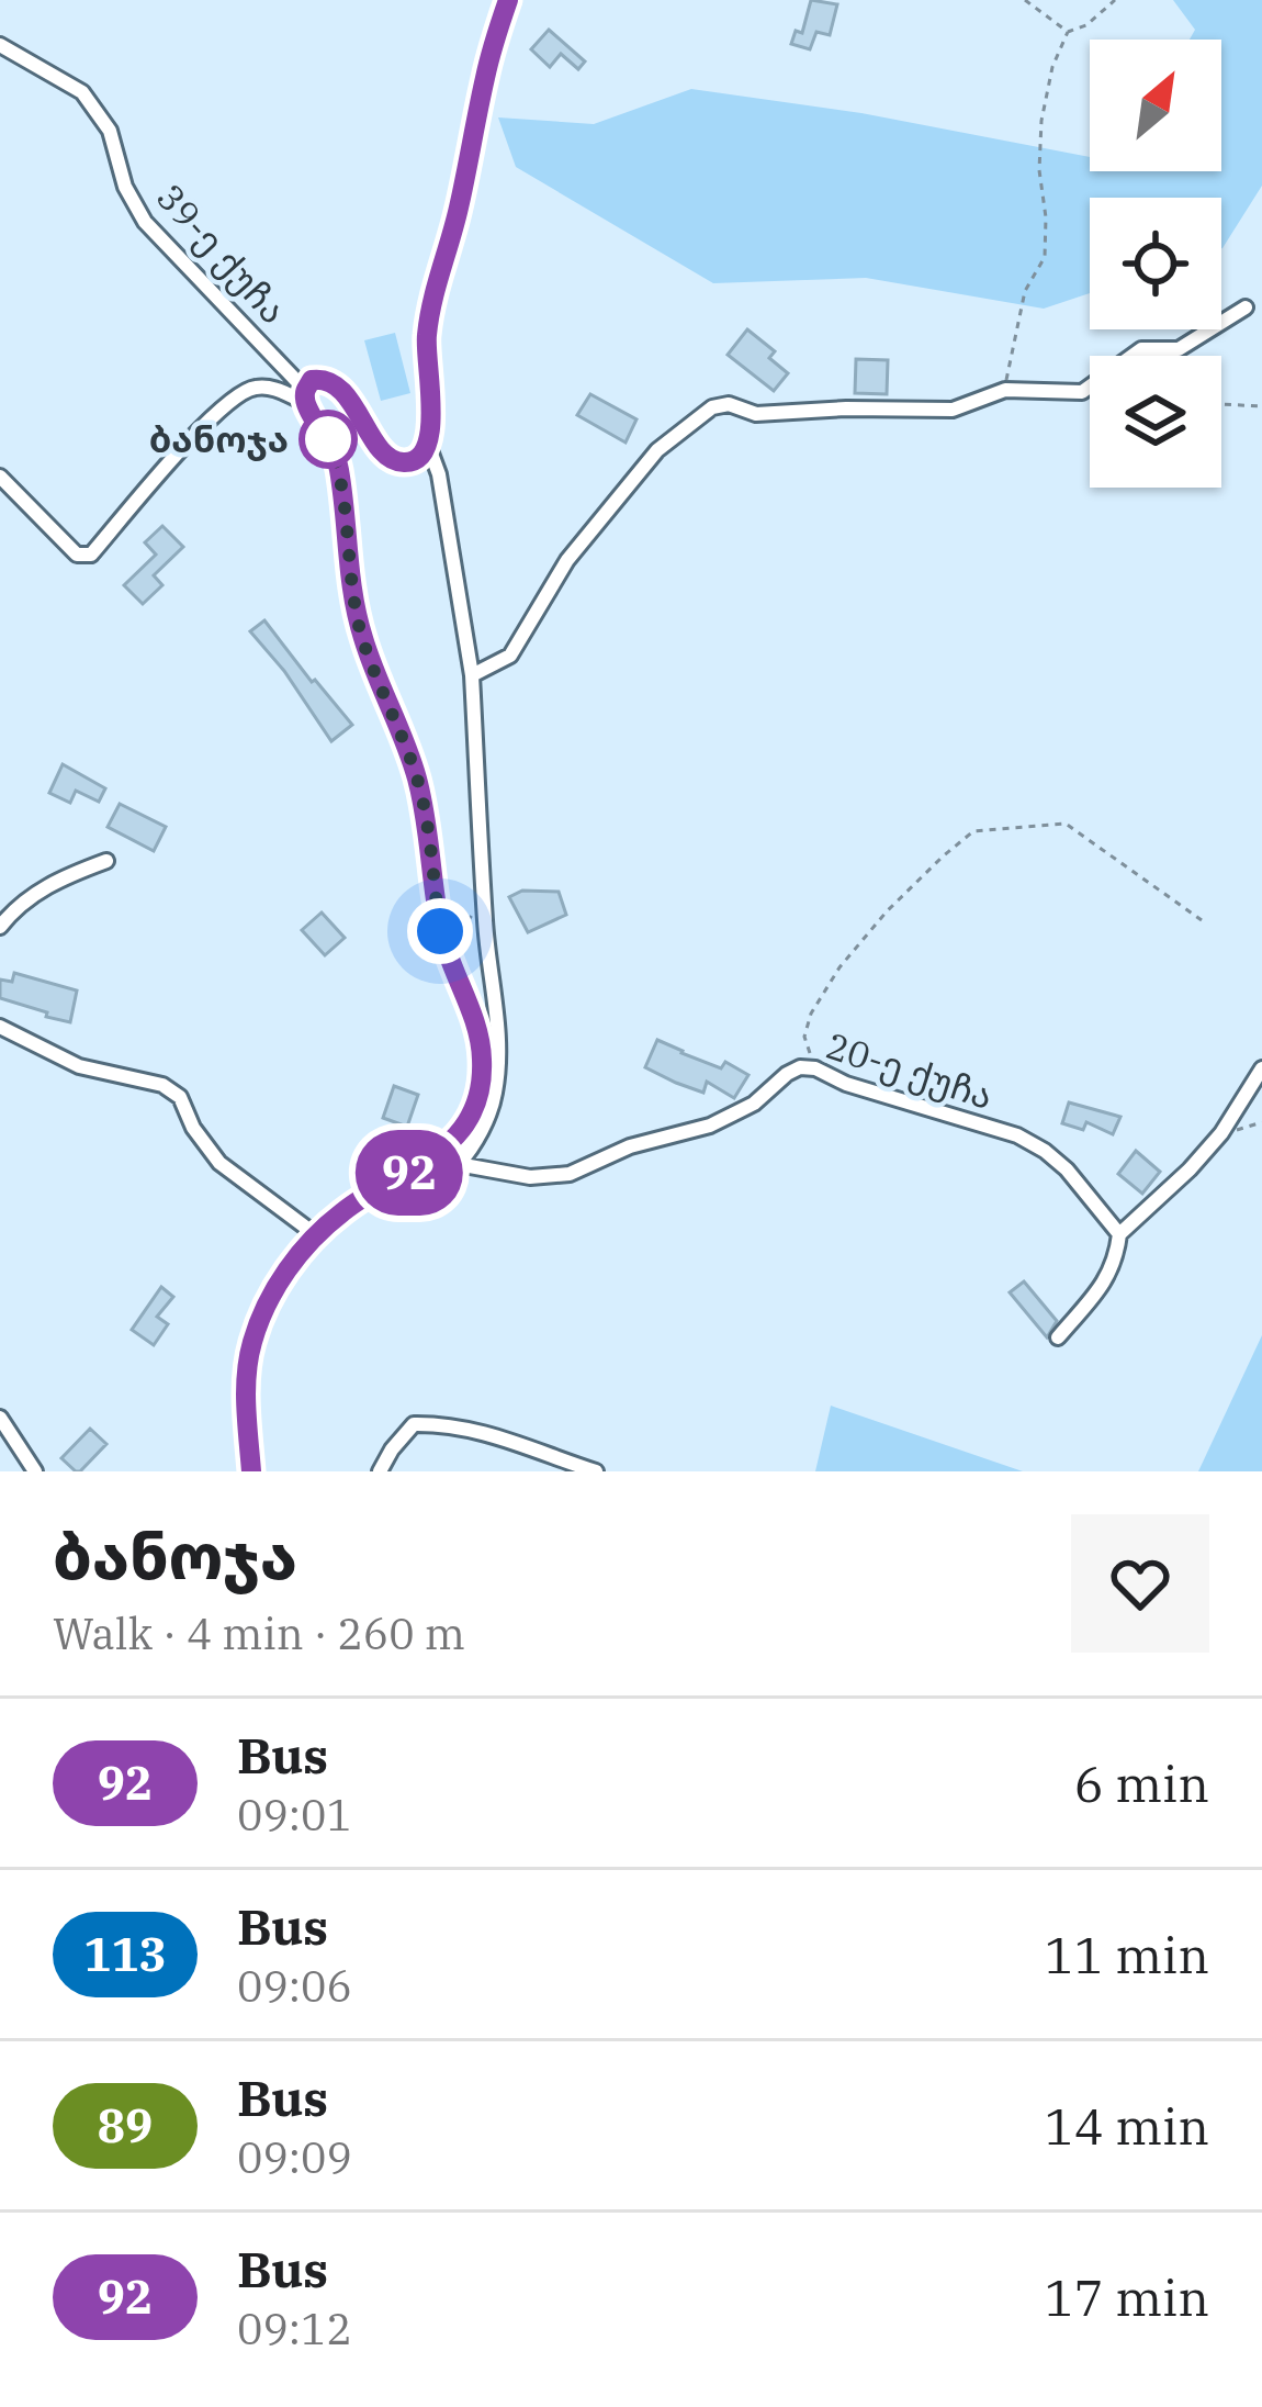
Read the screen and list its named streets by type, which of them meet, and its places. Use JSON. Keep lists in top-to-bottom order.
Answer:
{
  "streets": {
    "street": ["39-ე ქუჩა", "20-ე ქუჩა"]
  },
  "places": ["ბანოჯა"],
  "lines": ["bus line 92"],
  "north": "top right",
  "page": {
    "on_map": "92",
    "heading": ["ბანოჯა", "Walk · 4 min · 260 m"],
    "list": [
      {
        "mark": "92",
        "name": "Bus",
        "note": "09:01",
        "value": "6 min"
      },
      {
        "mark": "113",
        "name": "Bus",
        "note": "09:06",
        "value": "11 min"
      },
      {
        "mark": "89",
        "name": "Bus",
        "note": "09:09",
        "value": "14 min"
      },
      {
        "mark": "92",
        "name": "Bus",
        "note": "09:12",
        "value": "17 min"
      }
    ]
  }
}
